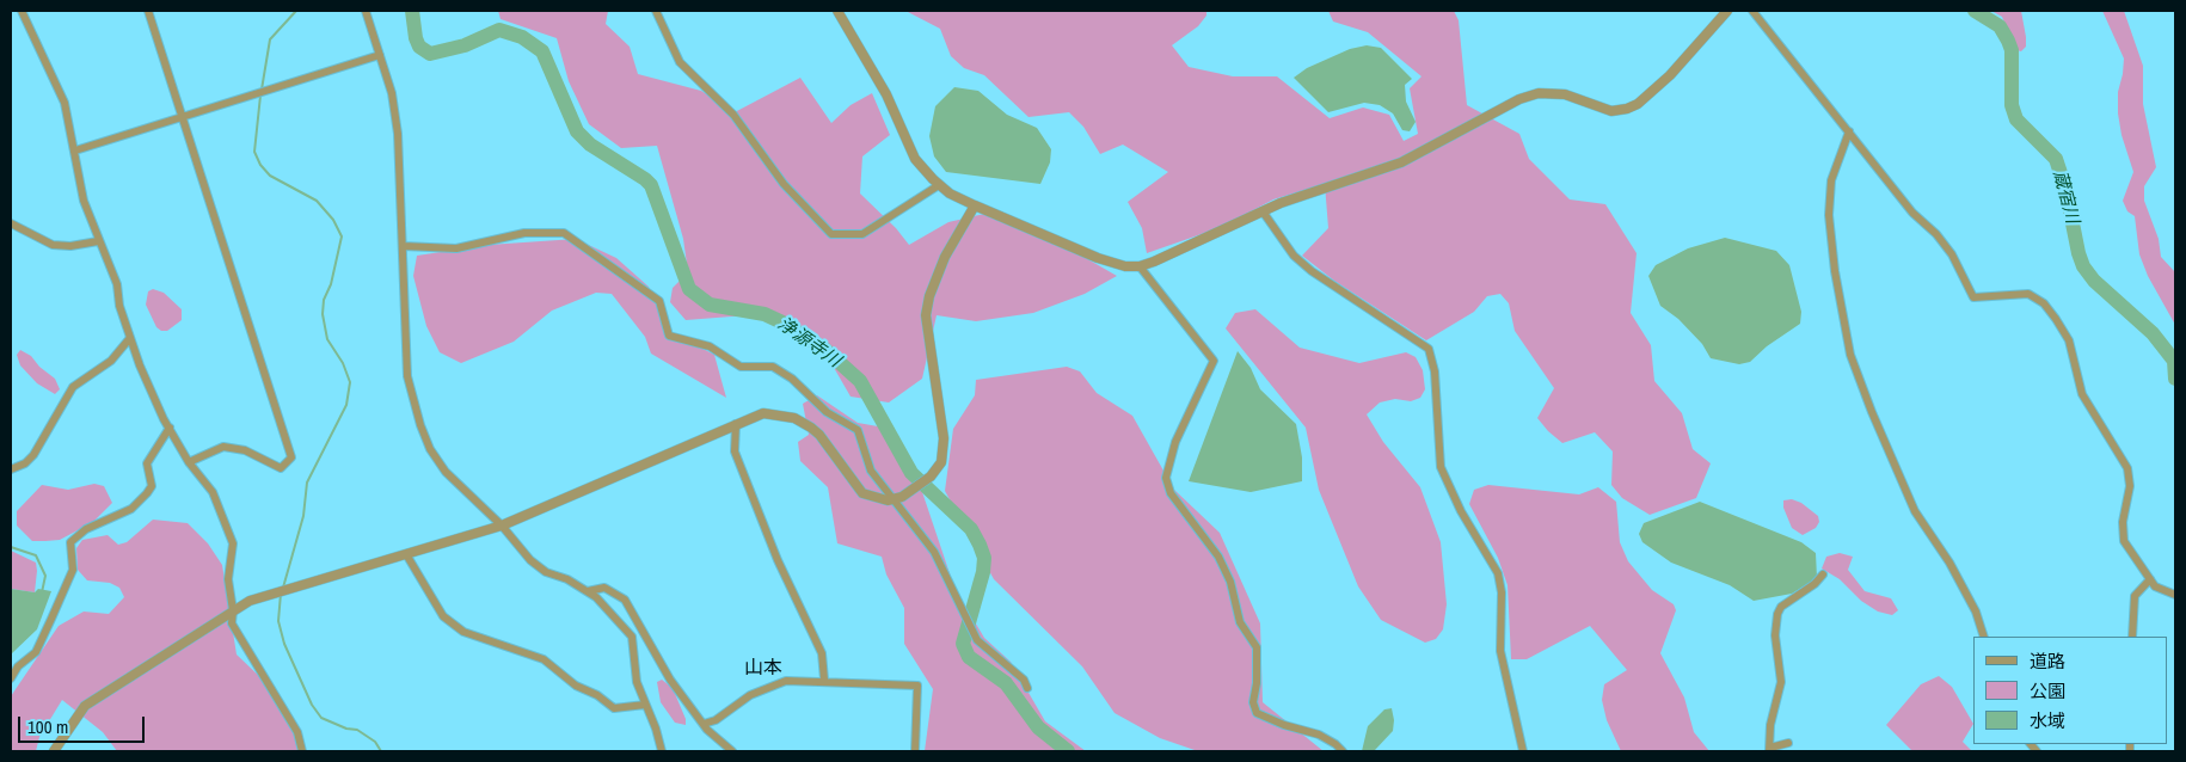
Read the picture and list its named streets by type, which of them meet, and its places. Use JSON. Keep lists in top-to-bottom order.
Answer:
{
  "districts": ["山本"],
  "water": ["蔵宿川", "浄源寺川"],
  "legend": ["道路", "公園", "水域"],
  "scale_bar": "100 m"
}
